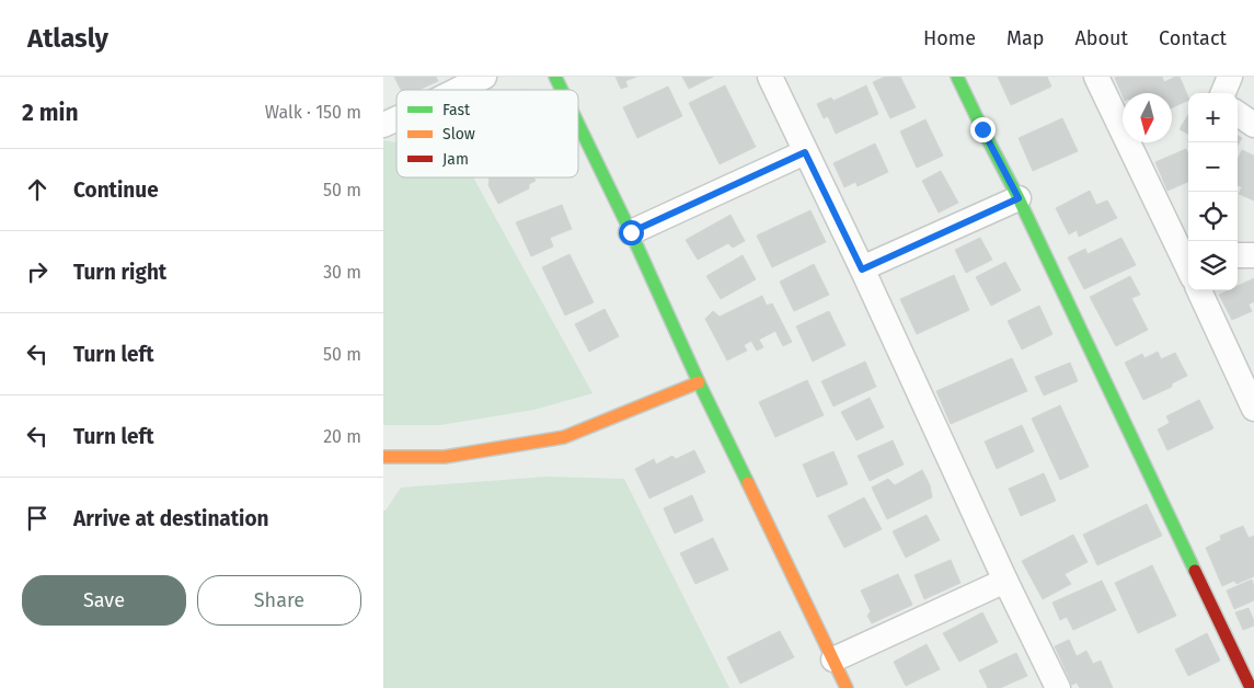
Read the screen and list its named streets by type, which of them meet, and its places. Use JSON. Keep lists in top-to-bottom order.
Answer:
{
  "legend": ["Fast", "Slow", "Jam"],
  "north": "bottom",
  "page": {
    "header": "Atlasly",
    "nav": [
      "Home",
      "Map",
      "About",
      "Contact"
    ],
    "heading": ["2 min", "Walk · 150 m"],
    "map_buttons": ["+", "−"],
    "list": [
      ["Continue", "50 m"],
      ["Turn right", "30 m"],
      ["Turn left", "50 m"],
      ["Turn left", "20 m"],
      "Arrive at destination"
    ],
    "buttons": ["Save", "Share"]
  }
}
